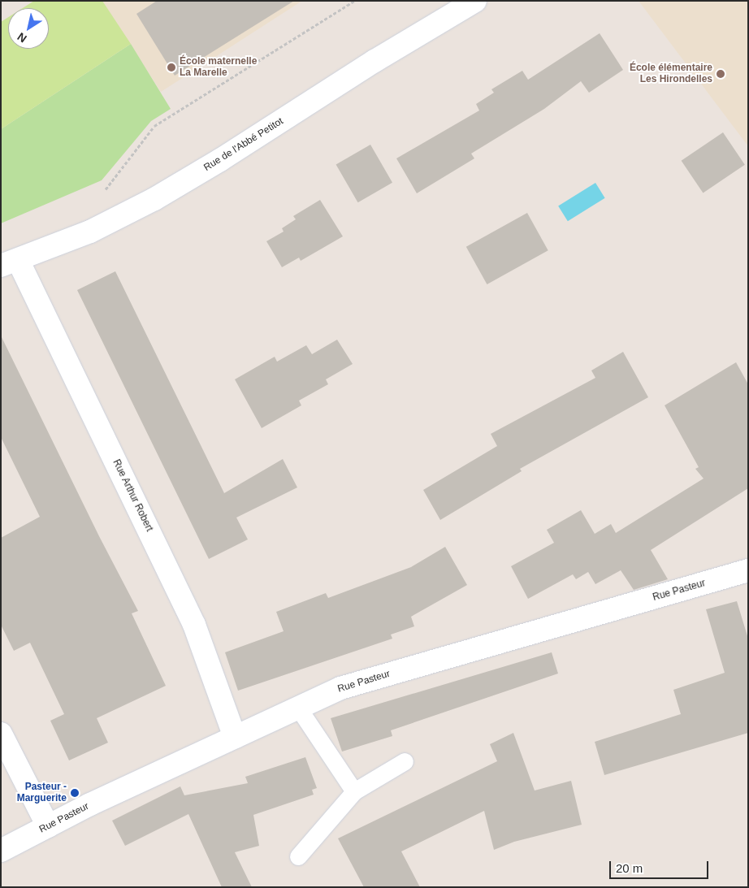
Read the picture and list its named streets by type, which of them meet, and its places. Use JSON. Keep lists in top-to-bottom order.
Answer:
{
  "streets": {
    "street": ["Rue de l'Abbé Petitot", "Rue Arthur Robert", "Rue Pasteur"]
  },
  "crossings": [
    ["Rue de l'Abbé Petitot", "Rue Arthur Robert"],
    ["Rue Arthur Robert", "Rue Pasteur"]
  ],
  "places": ["École maternelle La Marelle", "École élémentaire Les Hirondelles", "Pasteur - Marguerite"],
  "scale_bar": "20 m",
  "north": "bottom left"
}
